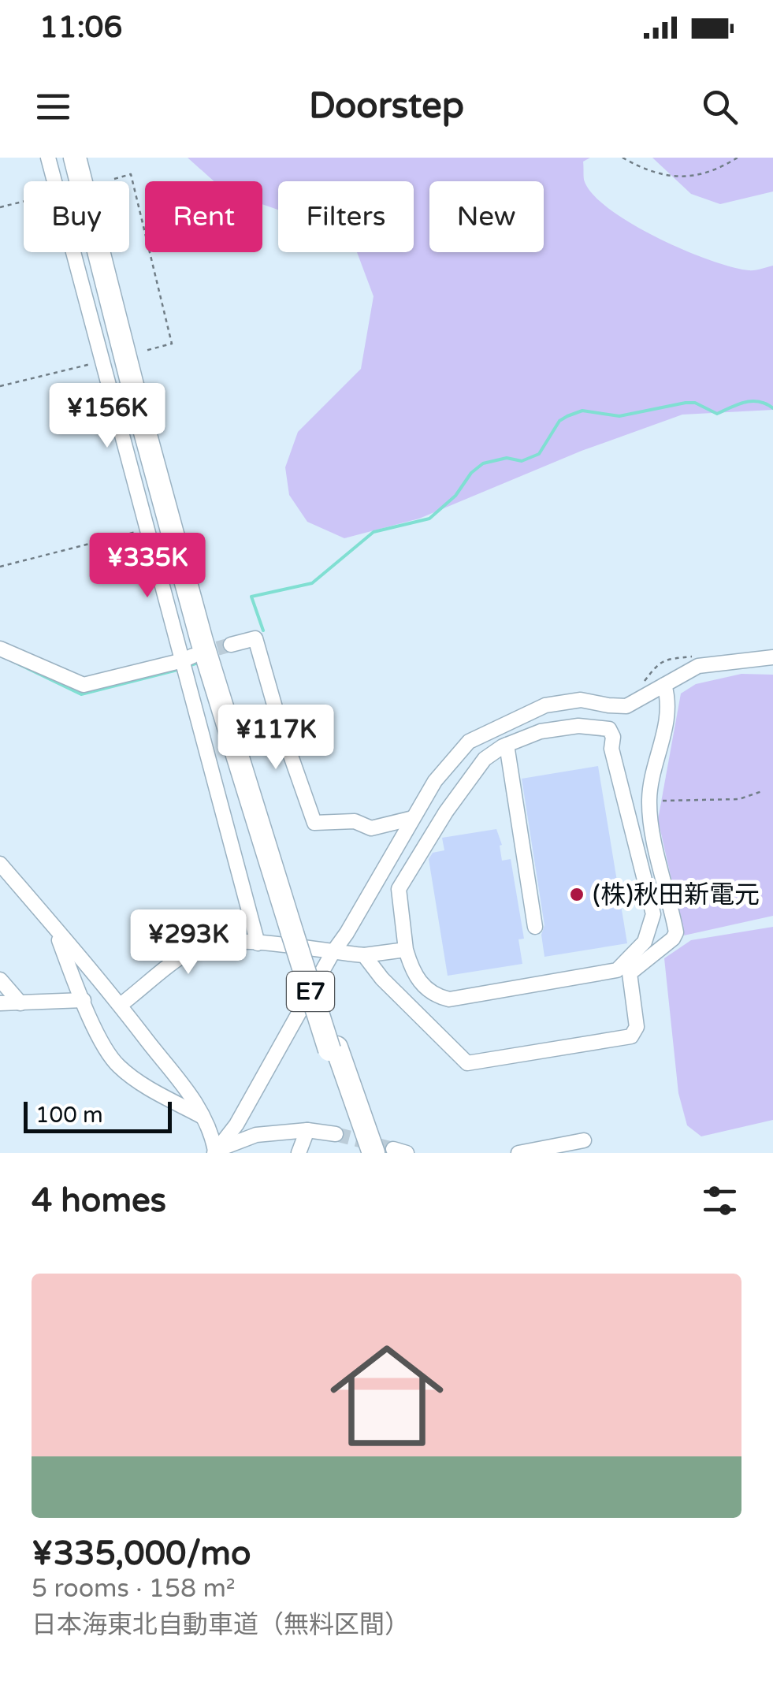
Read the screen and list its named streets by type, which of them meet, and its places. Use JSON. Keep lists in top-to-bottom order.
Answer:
{
  "streets": {
    "highway": ["E7"]
  },
  "places": ["(株)秋田新電元"],
  "scale_bar": "100 m",
  "page": {
    "status": "11:06",
    "header": "Doorstep",
    "chip": [
      "Buy",
      "Rent",
      "Filters",
      "New"
    ],
    "price": [
      "¥156K",
      "¥335K",
      "¥117K",
      "¥293K"
    ],
    "scale": "100 m",
    "heading": "4 homes",
    "list": [
      {
        "name": "¥335,000/mo",
        "note": "5 rooms · 158 m² · 日本海東北自動車道（無料区間）"
      }
    ]
  }
}
